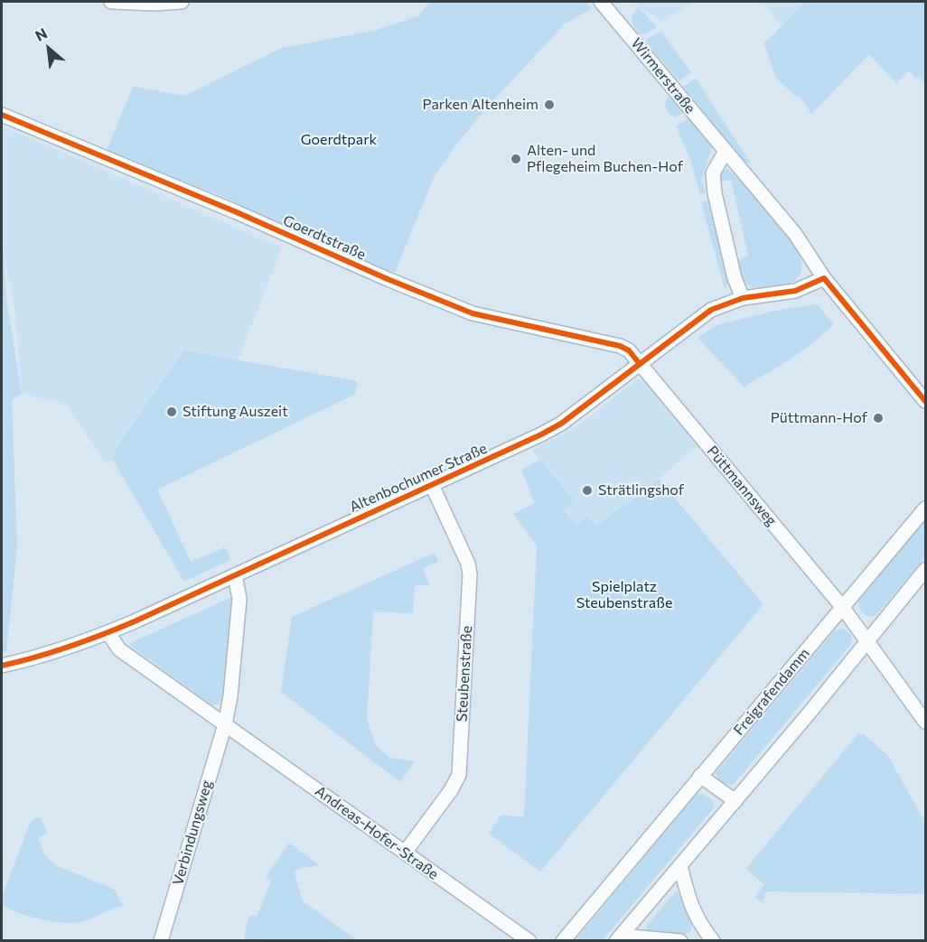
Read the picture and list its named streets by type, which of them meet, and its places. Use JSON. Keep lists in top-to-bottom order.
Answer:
{
  "streets": {
    "street": [
      "Wirmerstraße",
      "Goerdtstraße",
      "Altenbochumer Straße",
      "Püttmannsweg",
      "Steubenstraße",
      "Freigrafendamm",
      "Verbindungsweg",
      "Andreas-Hofer-Straße"
    ]
  },
  "crossings": [
    ["Wirmerstraße", "Altenbochumer Straße"],
    ["Goerdtstraße", "Altenbochumer Straße"],
    ["Goerdtstraße", "Püttmannsweg"],
    ["Altenbochumer Straße", "Püttmannsweg"],
    ["Altenbochumer Straße", "Steubenstraße"],
    ["Altenbochumer Straße", "Andreas-Hofer-Straße"],
    ["Püttmannsweg", "Freigrafendamm"],
    ["Steubenstraße", "Andreas-Hofer-Straße"],
    ["Verbindungsweg", "Andreas-Hofer-Straße"]
  ],
  "parks": ["Goerdtpark", "Spielplatz Steubenstraße"],
  "places": [
    "Parken Altenheim",
    "Alten- und Pflegeheim Buchen-Hof",
    "Stiftung Auszeit",
    "Püttmann-Hof",
    "Strätlingshof"
  ],
  "north": "top left"
}
